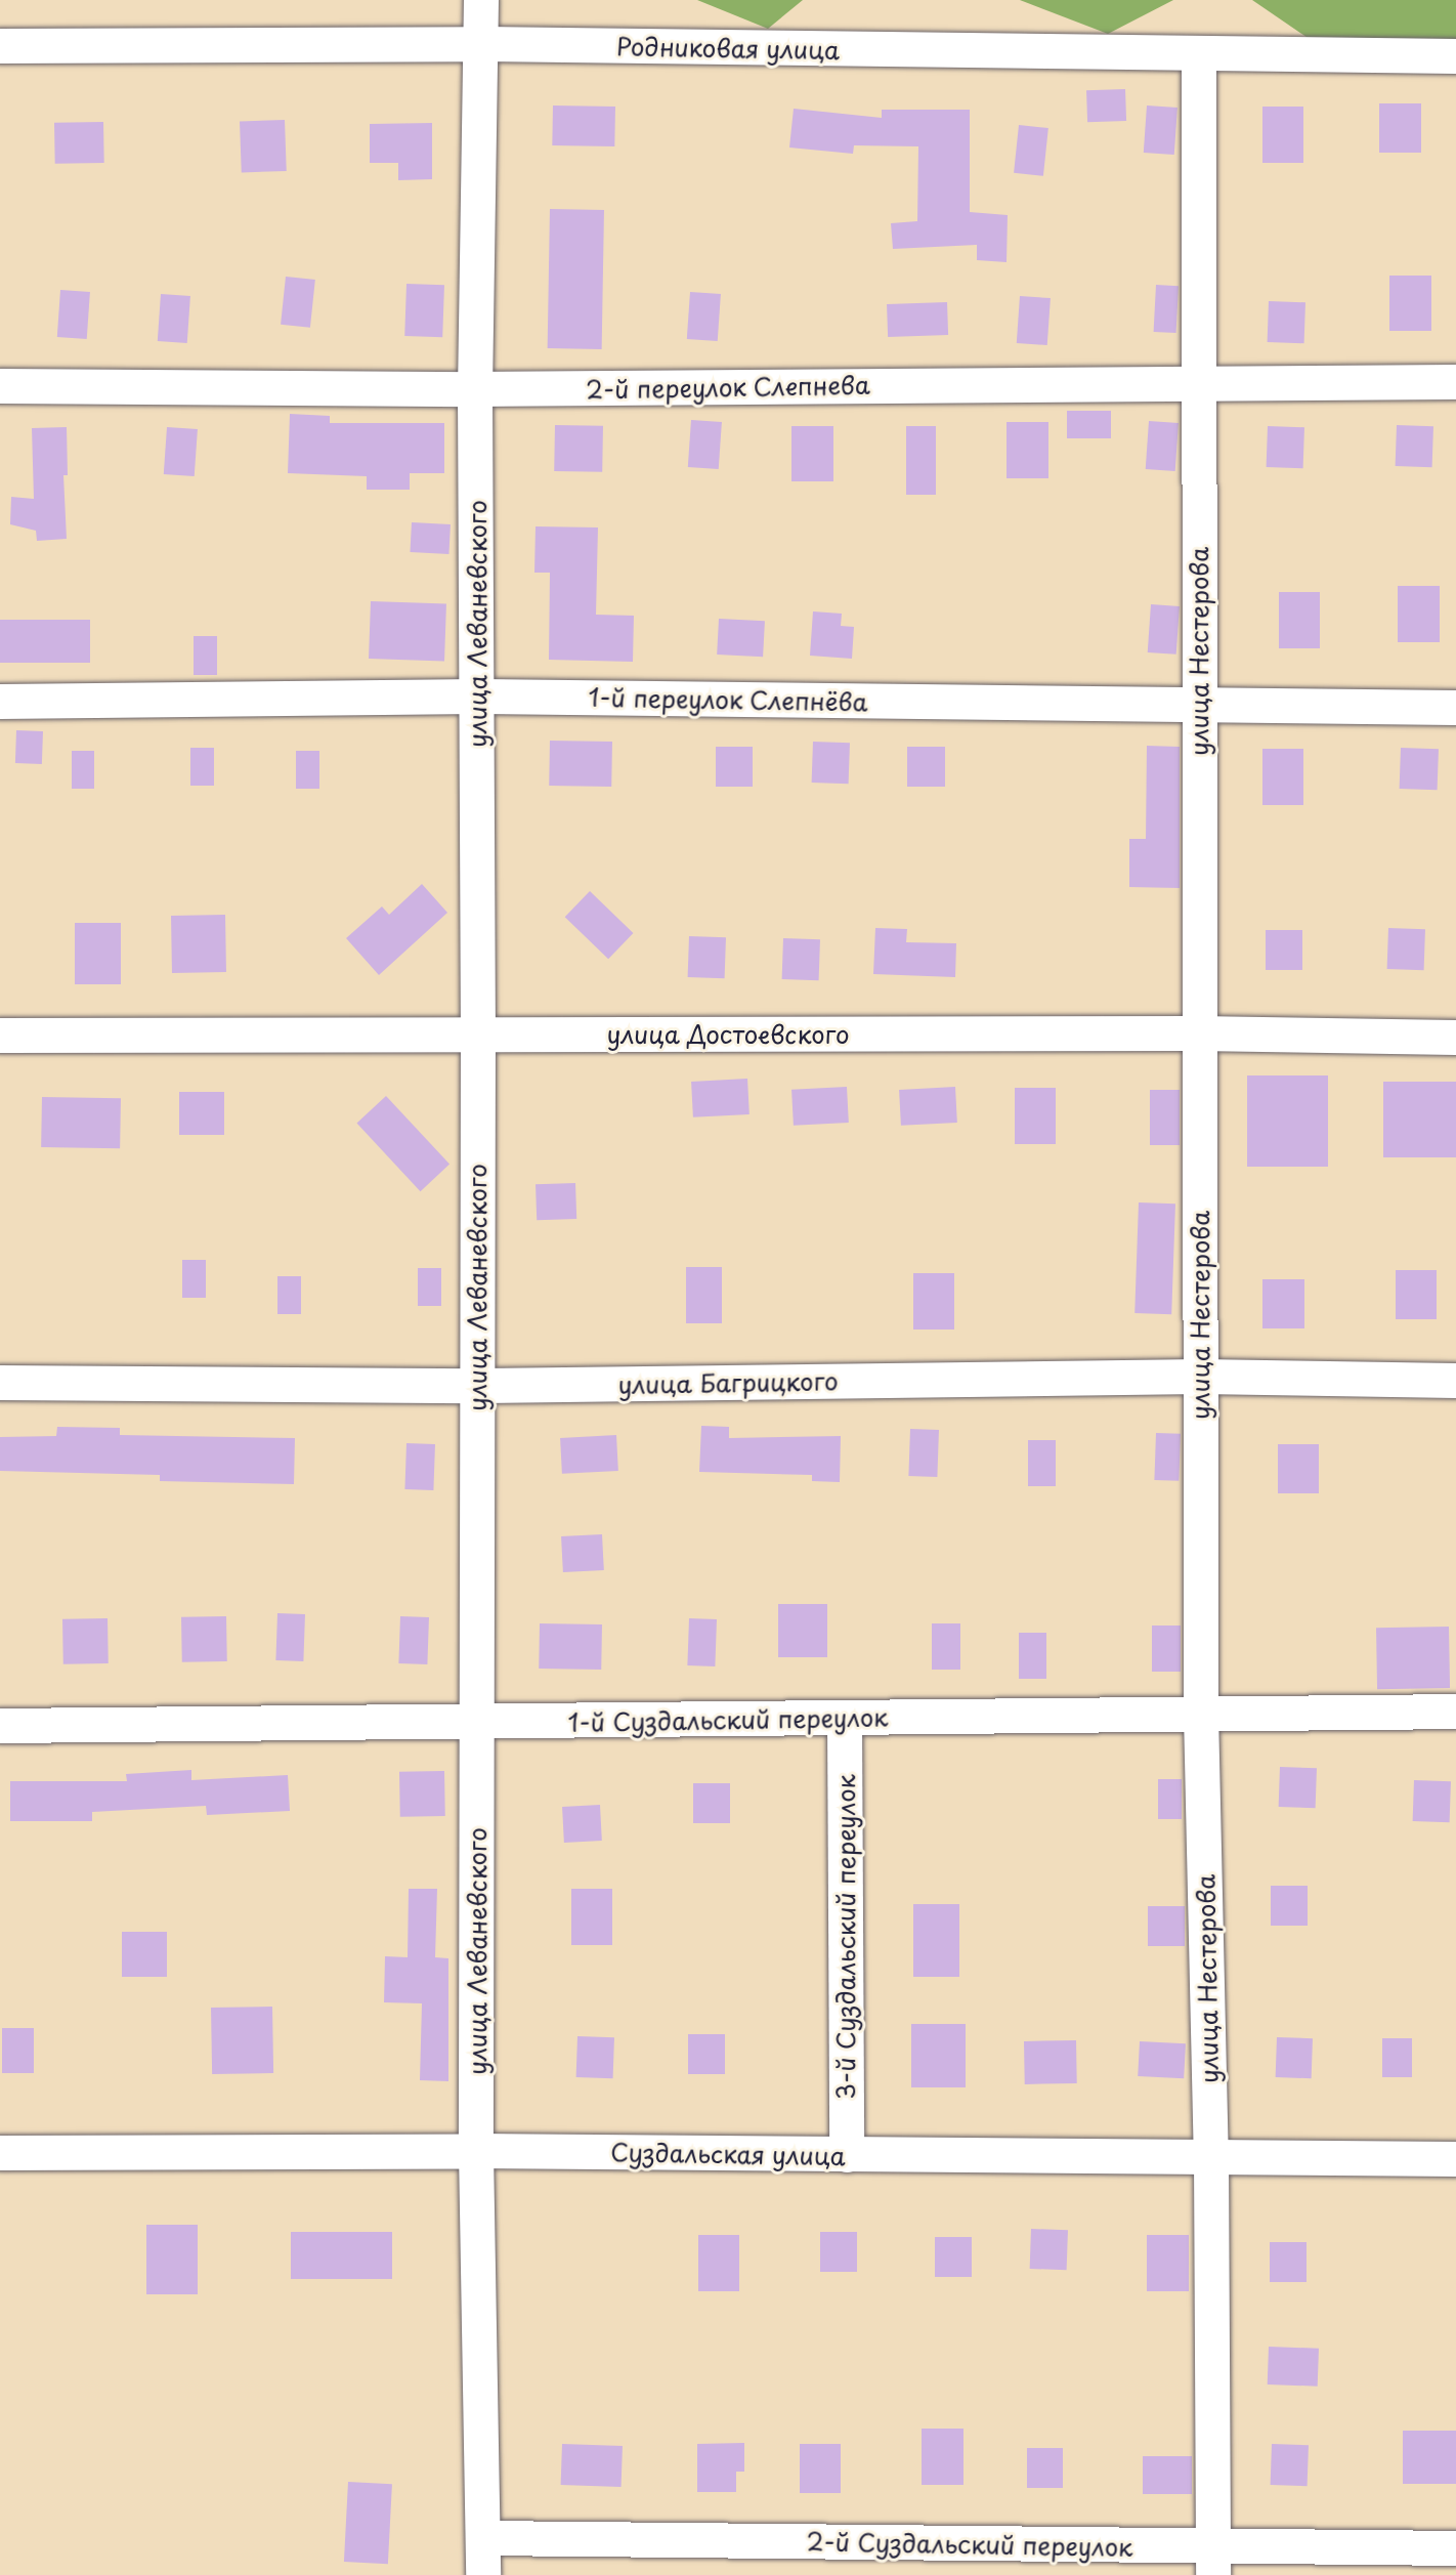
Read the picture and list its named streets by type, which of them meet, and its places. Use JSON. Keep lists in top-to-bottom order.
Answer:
{
  "streets": {
    "street": [
      "Родниковая улица",
      "2-й переулок Слепнева",
      "улица Леваневского",
      "улица Нестерова",
      "1-й переулок Слепнёва",
      "улица Достоевского",
      "улица Багрицкого",
      "1-й Суздальский переулок",
      "3-й Суздальский переулок",
      "Суздальская улица",
      "2-й Суздальский переулок"
    ]
  },
  "crossings": [
    ["Родниковая улица", "улица Леваневского"],
    ["Родниковая улица", "улица Нестерова"],
    ["2-й переулок Слепнева", "улица Леваневского"],
    ["2-й переулок Слепнева", "улица Нестерова"],
    ["улица Леваневского", "1-й переулок Слепнёва"],
    ["улица Леваневского", "улица Достоевского"],
    ["улица Леваневского", "улица Багрицкого"],
    ["улица Леваневского", "1-й Суздальский переулок"],
    ["улица Леваневского", "Суздальская улица"],
    ["улица Леваневского", "2-й Суздальский переулок"],
    ["улица Нестерова", "1-й переулок Слепнёва"],
    ["улица Нестерова", "улица Достоевского"],
    ["улица Нестерова", "улица Багрицкого"],
    ["улица Нестерова", "1-й Суздальский переулок"],
    ["улица Нестерова", "Суздальская улица"],
    ["улица Нестерова", "2-й Суздальский переулок"],
    ["1-й Суздальский переулок", "3-й Суздальский переулок"],
    ["3-й Суздальский переулок", "Суздальская улица"]
  ]
}
